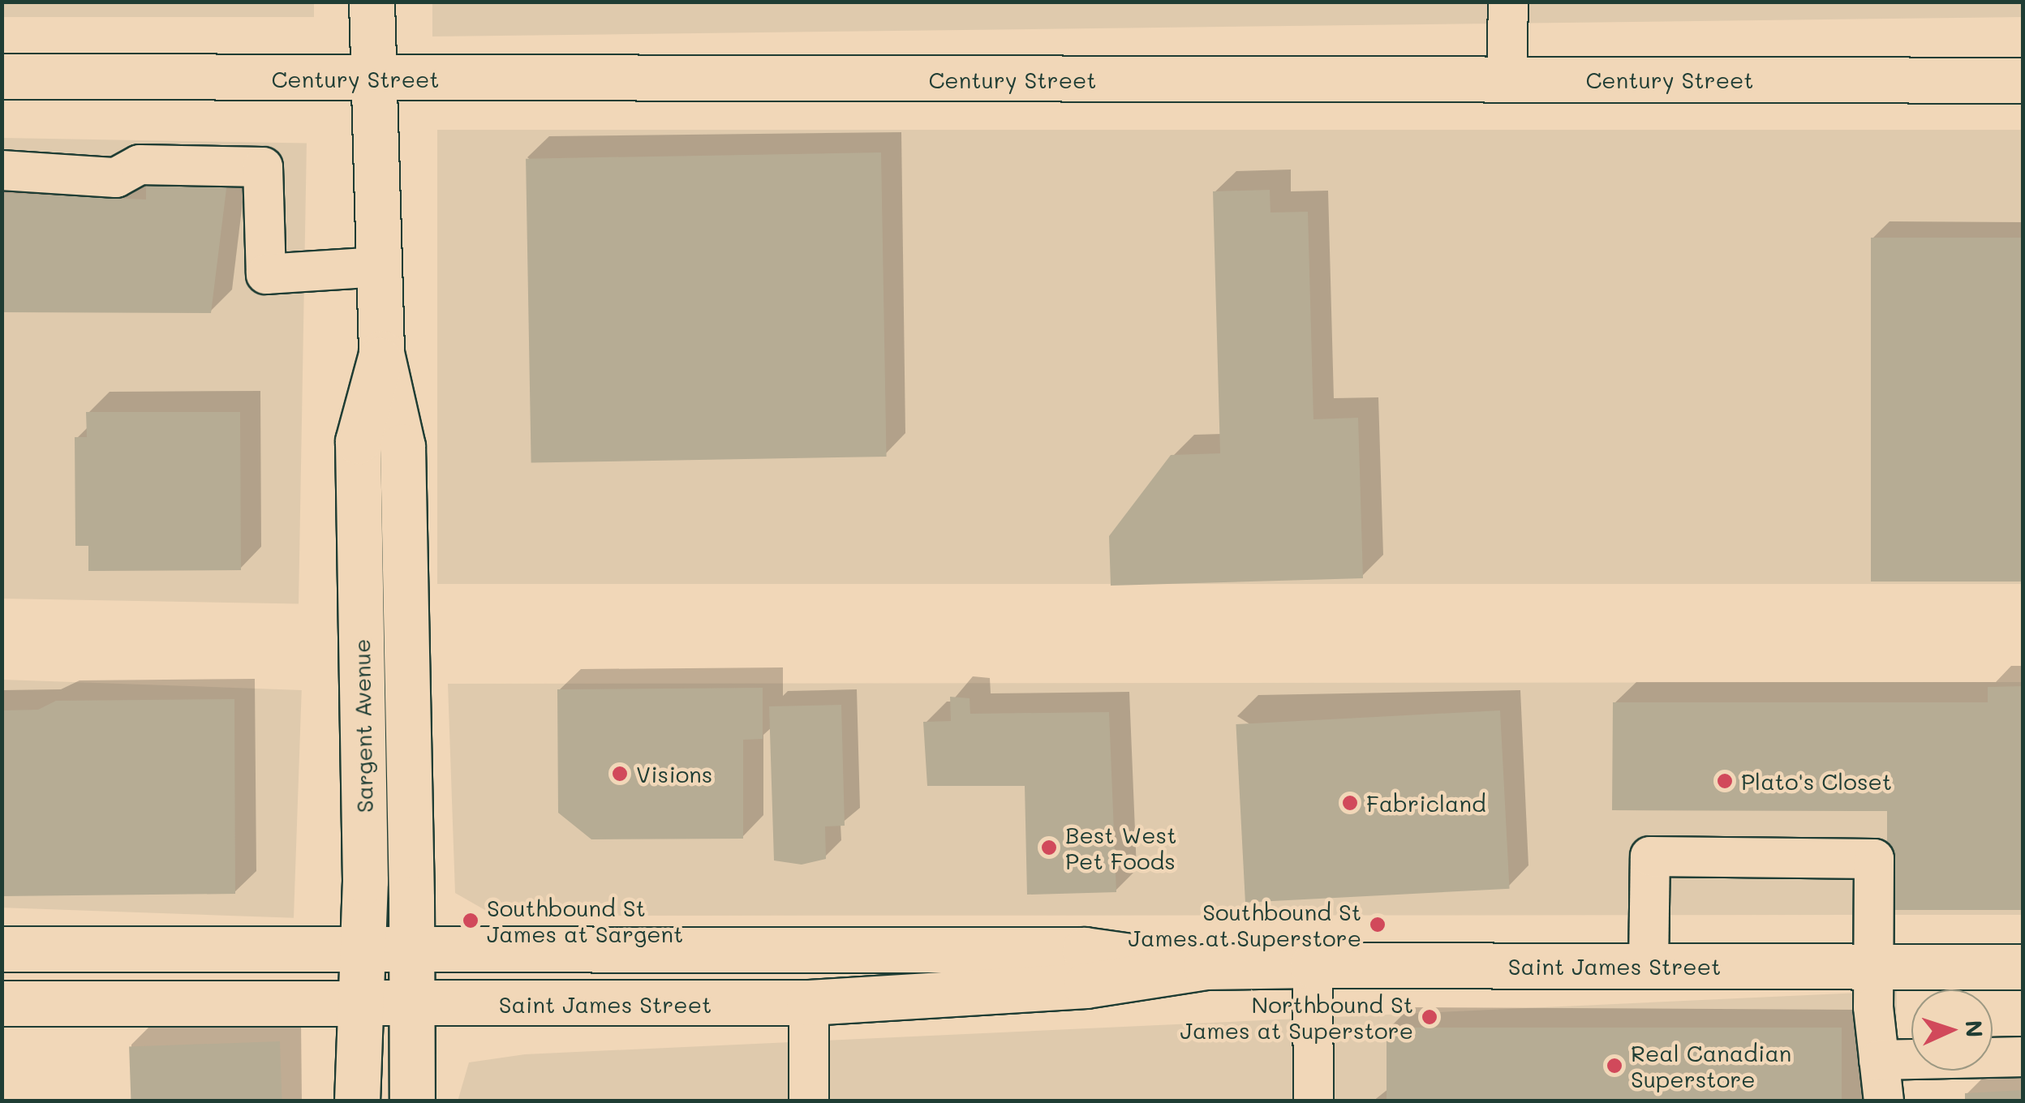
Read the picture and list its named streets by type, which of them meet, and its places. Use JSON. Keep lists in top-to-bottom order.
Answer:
{
  "streets": {
    "main road": ["Century Street", "Sargent Avenue", "Saint James Street"]
  },
  "crossings": [
    ["Century Street", "Sargent Avenue"],
    ["Sargent Avenue", "Saint James Street"]
  ],
  "places": [
    "Visions",
    "Plato's Closet",
    "Fabricland",
    "Best West Pet Foods",
    "Southbound St James at Sargent",
    "Southbound St James at Superstore",
    "Northbound St James at Superstore",
    "Real Canadian Superstore"
  ],
  "north": "right"
}
